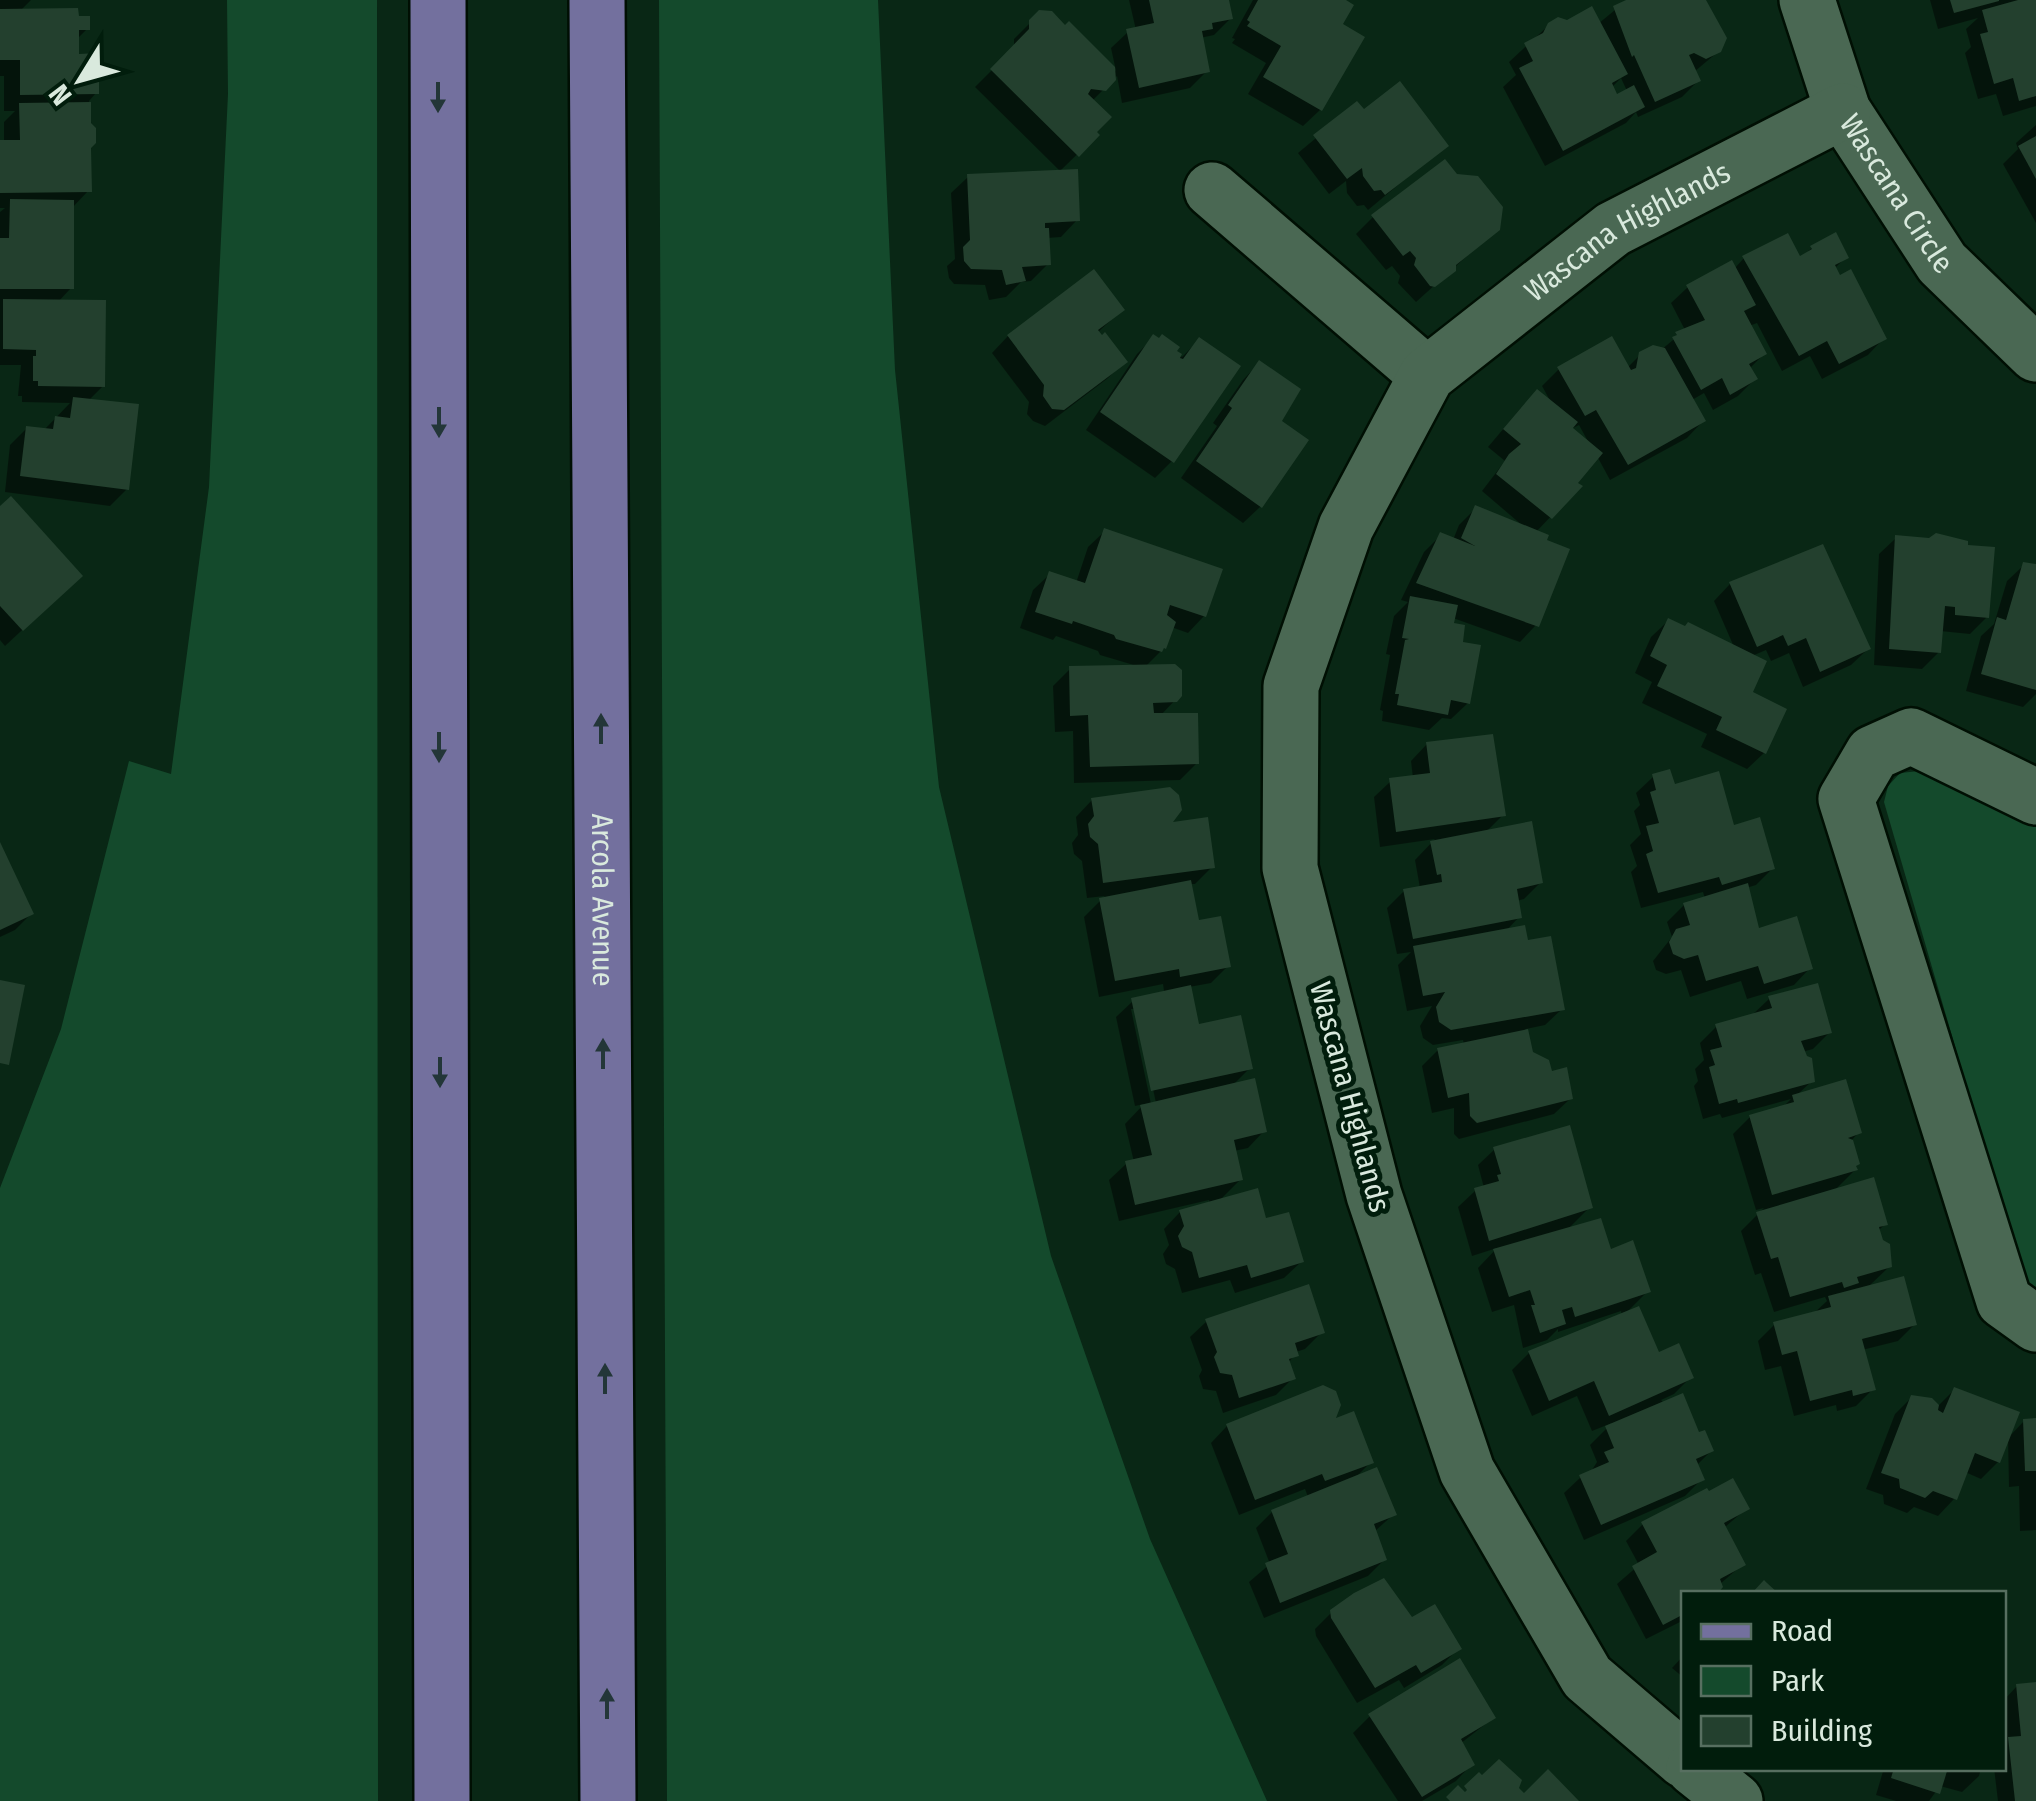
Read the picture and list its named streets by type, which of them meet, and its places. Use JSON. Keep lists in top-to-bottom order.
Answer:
{
  "streets": {
    "main road": ["Arcola Avenue"],
    "street": ["Wascana Circle", "Wascana Highlands"]
  },
  "crossings": [
    ["Wascana Circle", "Wascana Highlands"]
  ],
  "legend": ["Road", "Park", "Building"],
  "north": "bottom left"
}
